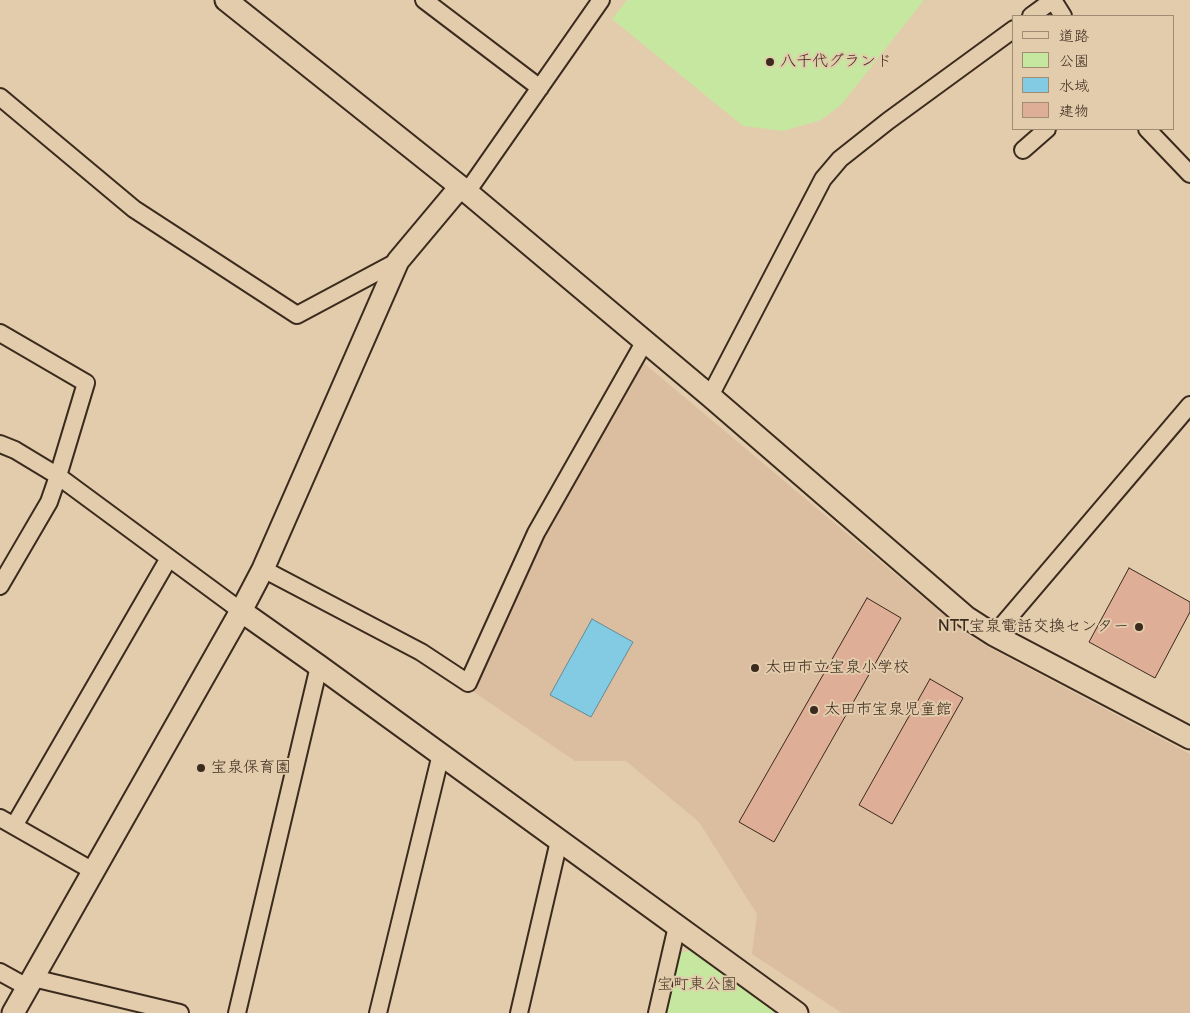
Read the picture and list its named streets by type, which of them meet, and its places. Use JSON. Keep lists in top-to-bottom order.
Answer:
{
  "parks": ["宝町東公園"],
  "places": [
    "八千代グランド",
    "NTT宝泉電話交換センター",
    "太田市立宝泉小学校",
    "太田市宝泉児童館",
    "宝泉保育園"
  ],
  "legend": [
    "道路",
    "公園",
    "水域",
    "建物"
  ]
}
